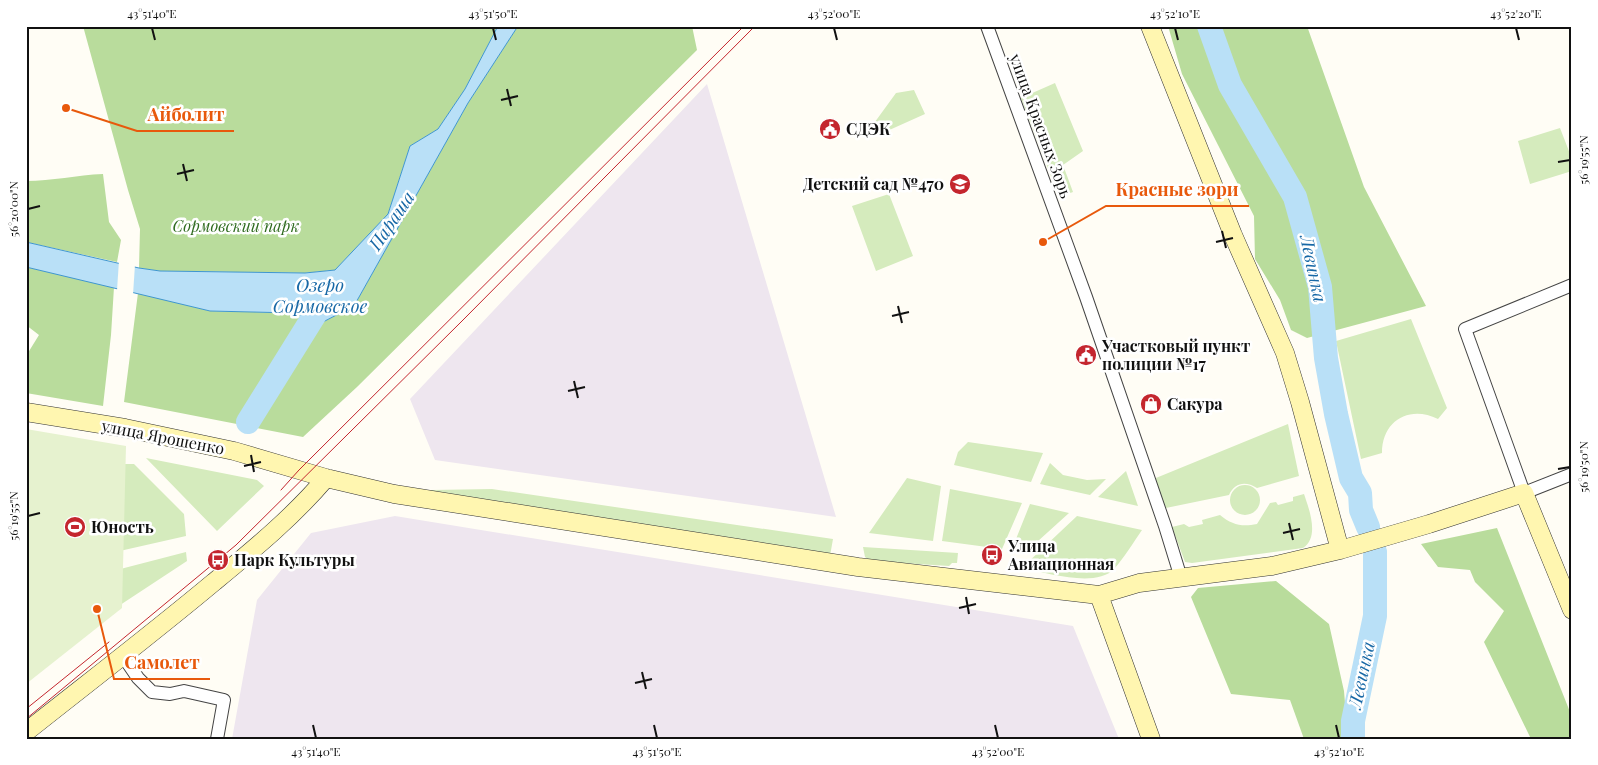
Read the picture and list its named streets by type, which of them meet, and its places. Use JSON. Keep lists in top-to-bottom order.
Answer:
{
  "streets": {
    "street": ["улица Красных Зорь", "улица Ярошенко"]
  },
  "water": ["Параша", "Левинка", "Озеро Сормовское"],
  "parks": ["Сормовский парк"],
  "places": {
    "other": ["Айболит", "Красные зори", "Самолет"],
    "public building": ["СДЭК", "Участковый пункт полиции №17"],
    "school or university": ["Детский сад №470"],
    "shop": ["Сакура"],
    "sports": ["Юность"],
    "bus stop": ["Улица Авиационная", "Парк Культуры"]
  },
  "coordinates": [
    "43°51'40\"E",
    "43°51'50\"E",
    "43°52'00\"E",
    "43°52'10\"E",
    "43°52'20\"E",
    "56°19'55\"N",
    "56°20'00\"N",
    "56°19'50\"N"
  ]
}
